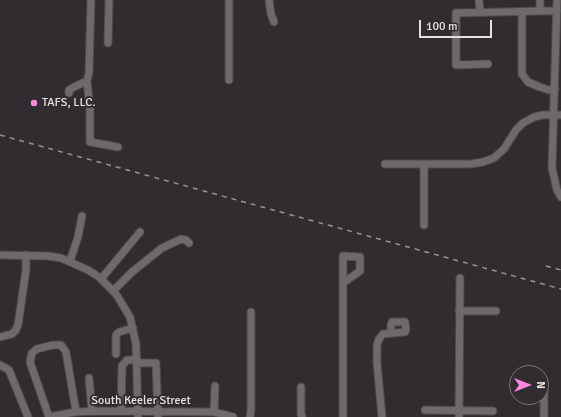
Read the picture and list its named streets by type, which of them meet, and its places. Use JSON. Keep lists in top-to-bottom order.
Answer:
{
  "streets": {
    "street": ["South Keeler Street"]
  },
  "places": ["TAFS, LLC."],
  "scale_bar": "100 m",
  "north": "right"
}
